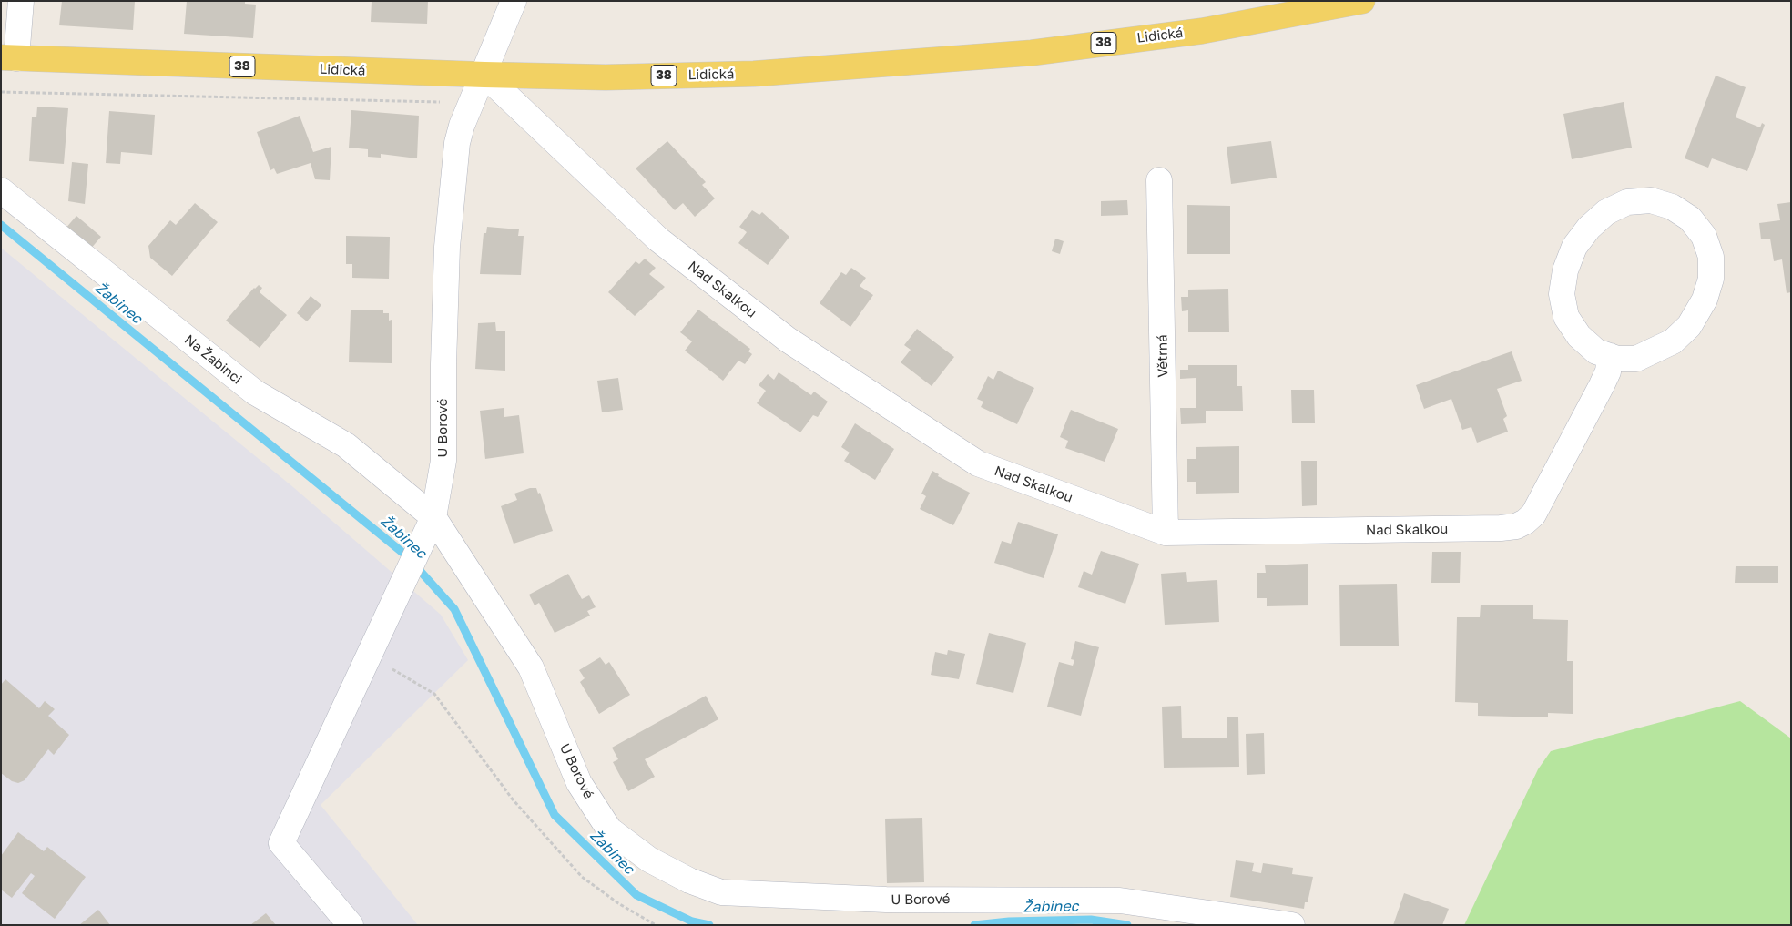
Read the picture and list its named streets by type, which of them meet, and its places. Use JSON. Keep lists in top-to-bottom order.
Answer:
{
  "streets": {
    "main road": ["Lidická", "38"],
    "street": [
      "Nad Skalkou",
      "Větrná",
      "Na Žabinci",
      "U Borové"
    ]
  },
  "crossings": [
    ["Lidická", "Nad Skalkou"],
    ["Lidická", "U Borové"],
    ["Nad Skalkou", "Větrná"],
    ["Nad Skalkou", "U Borové"],
    ["Na Žabinci", "U Borové"]
  ],
  "water": ["Žabinec"]
}
